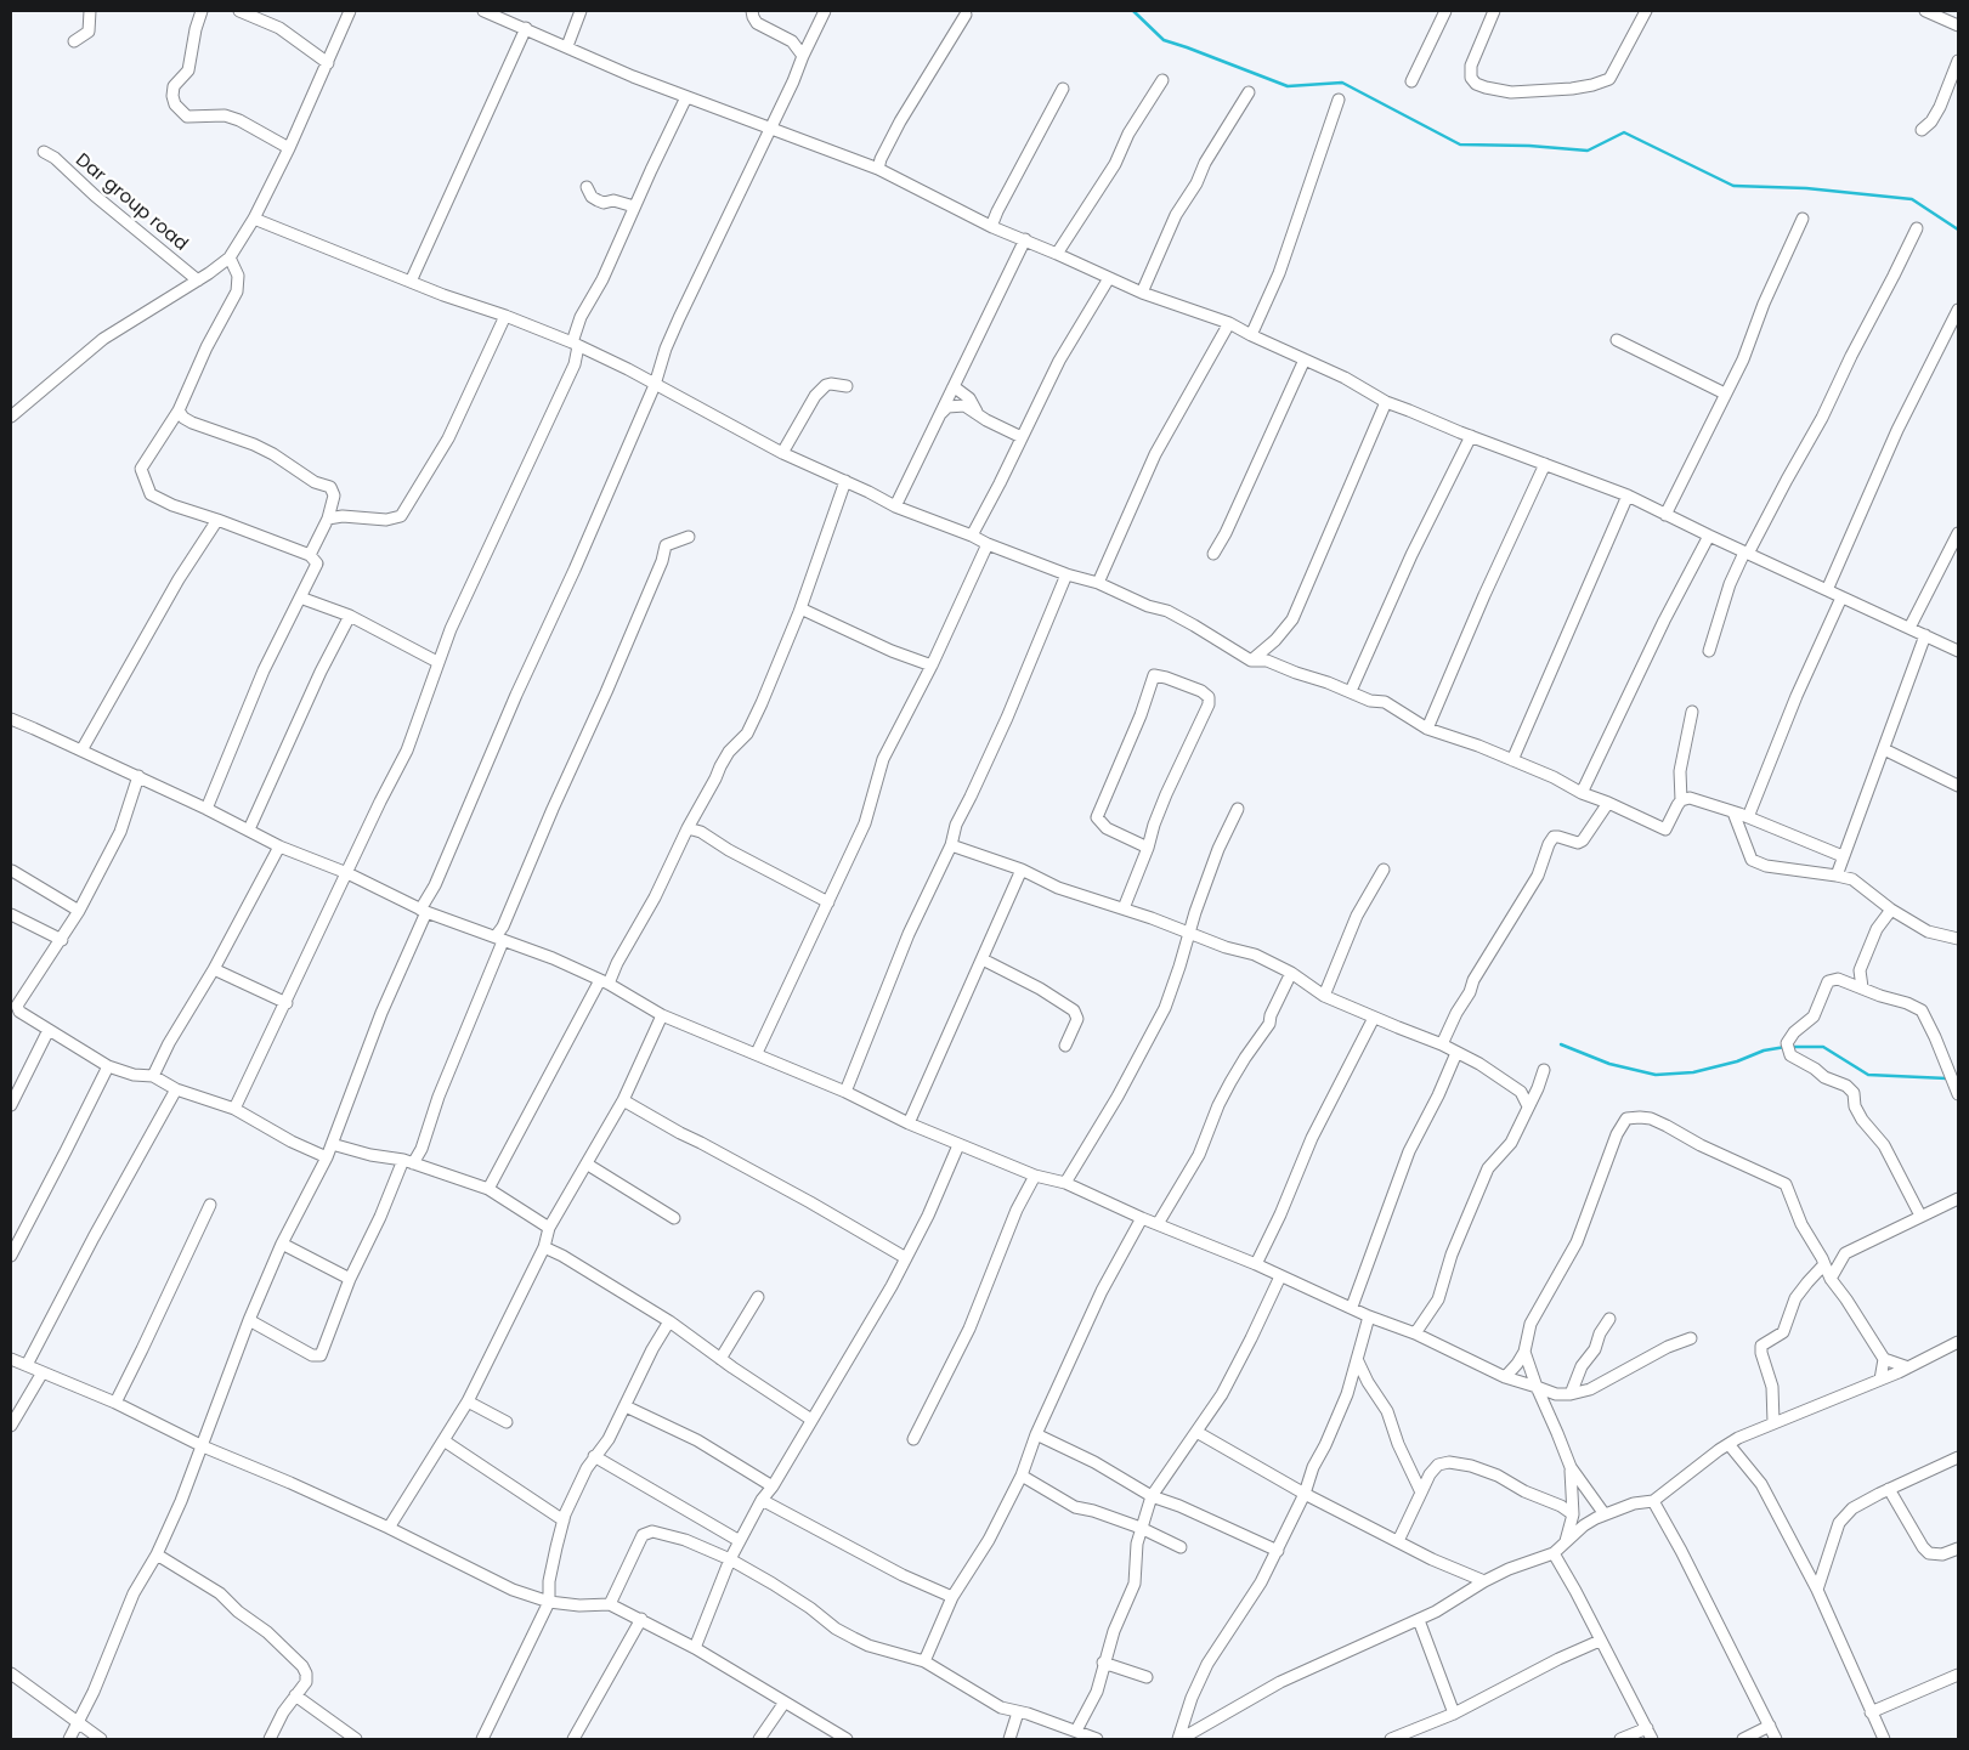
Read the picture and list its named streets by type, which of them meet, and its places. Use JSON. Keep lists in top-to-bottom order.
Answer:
{
  "streets": {
    "street": ["Dar group road"]
  }
}
